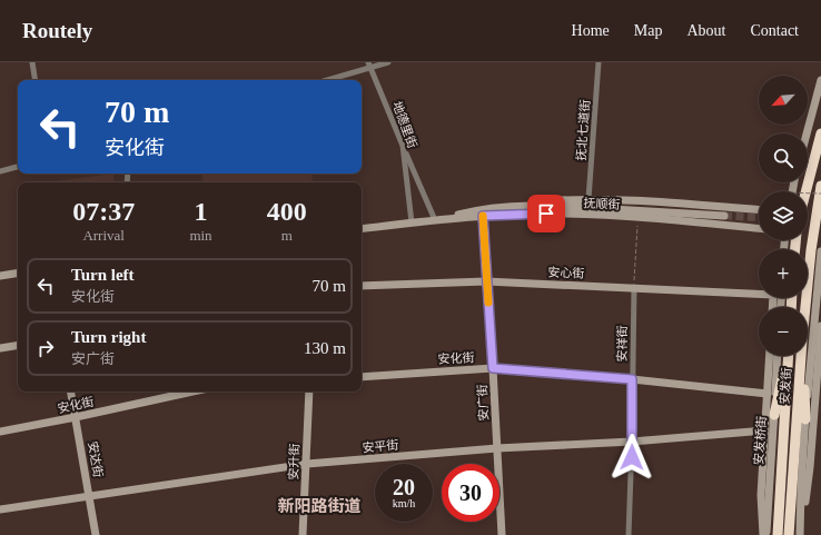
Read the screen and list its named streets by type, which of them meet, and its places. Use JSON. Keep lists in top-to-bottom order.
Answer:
{
  "streets": {
    "highway": ["安发街"],
    "street": [
      "地德里街",
      "抚北七道街",
      "抚顺街",
      "安心街",
      "安祥街",
      "安化街",
      "安广街",
      "安发桥街",
      "安平街",
      "安达街",
      "安升街"
    ]
  },
  "crossings": [
    ["抚北七道街", "抚顺街"],
    ["抚顺街", "安广街"],
    ["安心街", "安祥街"],
    ["安心街", "安广街"],
    ["安祥街", "安化街"],
    ["安祥街", "安平街"],
    ["安化街", "安发街"],
    ["安化街", "安广街"],
    ["安化街", "安达街"],
    ["安发街", "安发桥街"],
    ["安发街", "安平街"],
    ["安广街", "安平街"],
    ["安平街", "安达街"],
    ["安平街", "安升街"]
  ],
  "districts": ["新阳路街道"],
  "north": "bottom left",
  "page": {
    "header": "Routely",
    "nav": [
      "Home",
      "Map",
      "About",
      "Contact"
    ],
    "map_buttons": ["+", "−"],
    "turn": ["70 m", "安化街"],
    "eta": [
      "07:37",
      "Arrival",
      "1",
      "min",
      "400",
      "m"
    ],
    "list": [
      {
        "name": "Turn left",
        "note": "安化街",
        "value": "70 m"
      },
      {
        "name": "Turn right",
        "note": "安广街",
        "value": "130 m"
      }
    ],
    "speed": "20 km/h",
    "limit": "30"
  }
}
